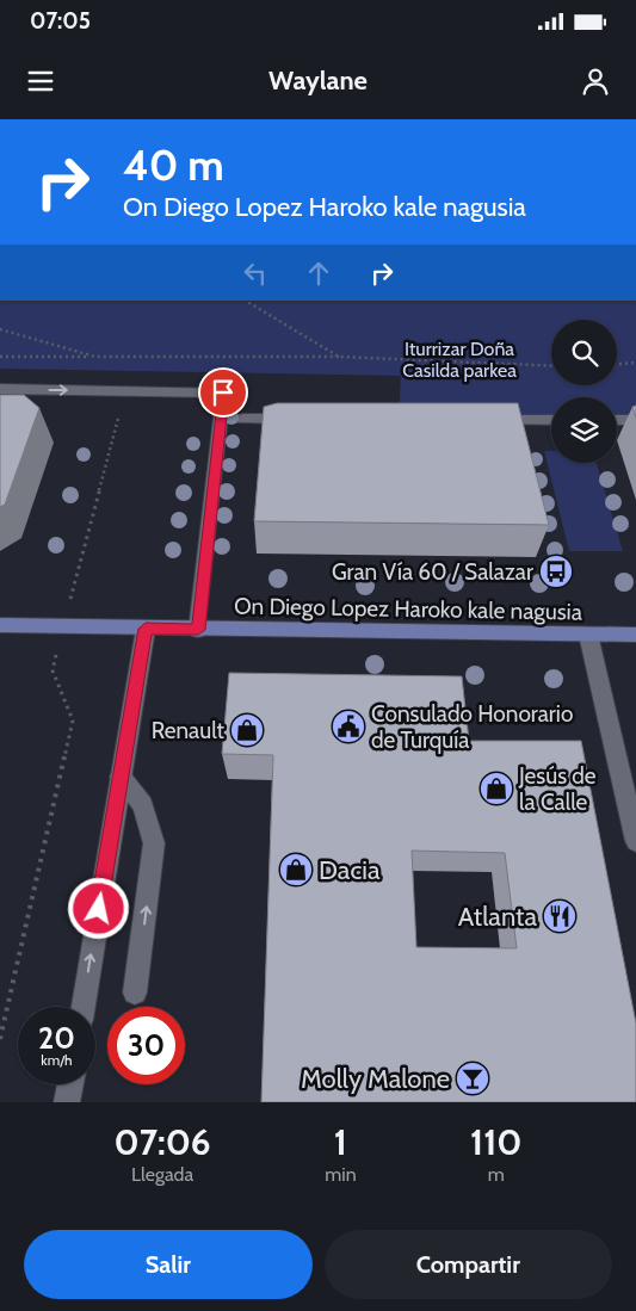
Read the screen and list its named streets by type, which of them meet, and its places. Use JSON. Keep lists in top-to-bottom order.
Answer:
{
  "streets": {
    "main road": ["On Diego Lopez Haroko kale nagusia"]
  },
  "parks": ["Iturrizar Doña Casilda parkea"],
  "places": {
    "bus stop": ["Gran Vía 60 / Salazar"],
    "public building": ["Consulado Honorario de Turquía"],
    "shop": ["Renault", "Jesús de la Calle", "Dacia"],
    "restaurant": ["Atlanta"],
    "bar": ["Molly Malone"]
  },
  "page": {
    "status": "07:05",
    "header": "Waylane",
    "turn": ["40 m", "On Diego Lopez Haroko kale nagusia"],
    "speed": "20 km/h",
    "limit": "30",
    "eta": [
      "07:06",
      "Llegada",
      "1",
      "min",
      "110",
      "m"
    ],
    "buttons": ["Salir", "Compartir"]
  }
}
